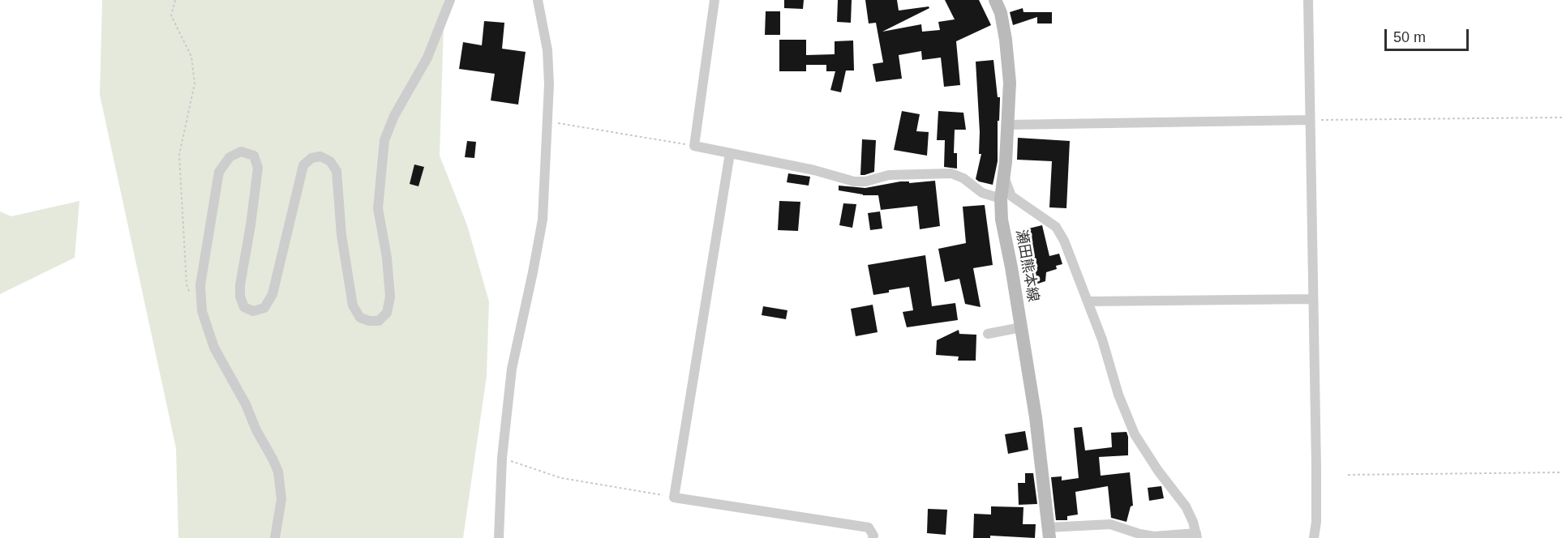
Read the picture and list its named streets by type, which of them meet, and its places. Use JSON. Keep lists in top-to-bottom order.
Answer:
{
  "streets": {
    "main road": ["瀬田熊本線"]
  },
  "scale_bar": "50 m"
}
